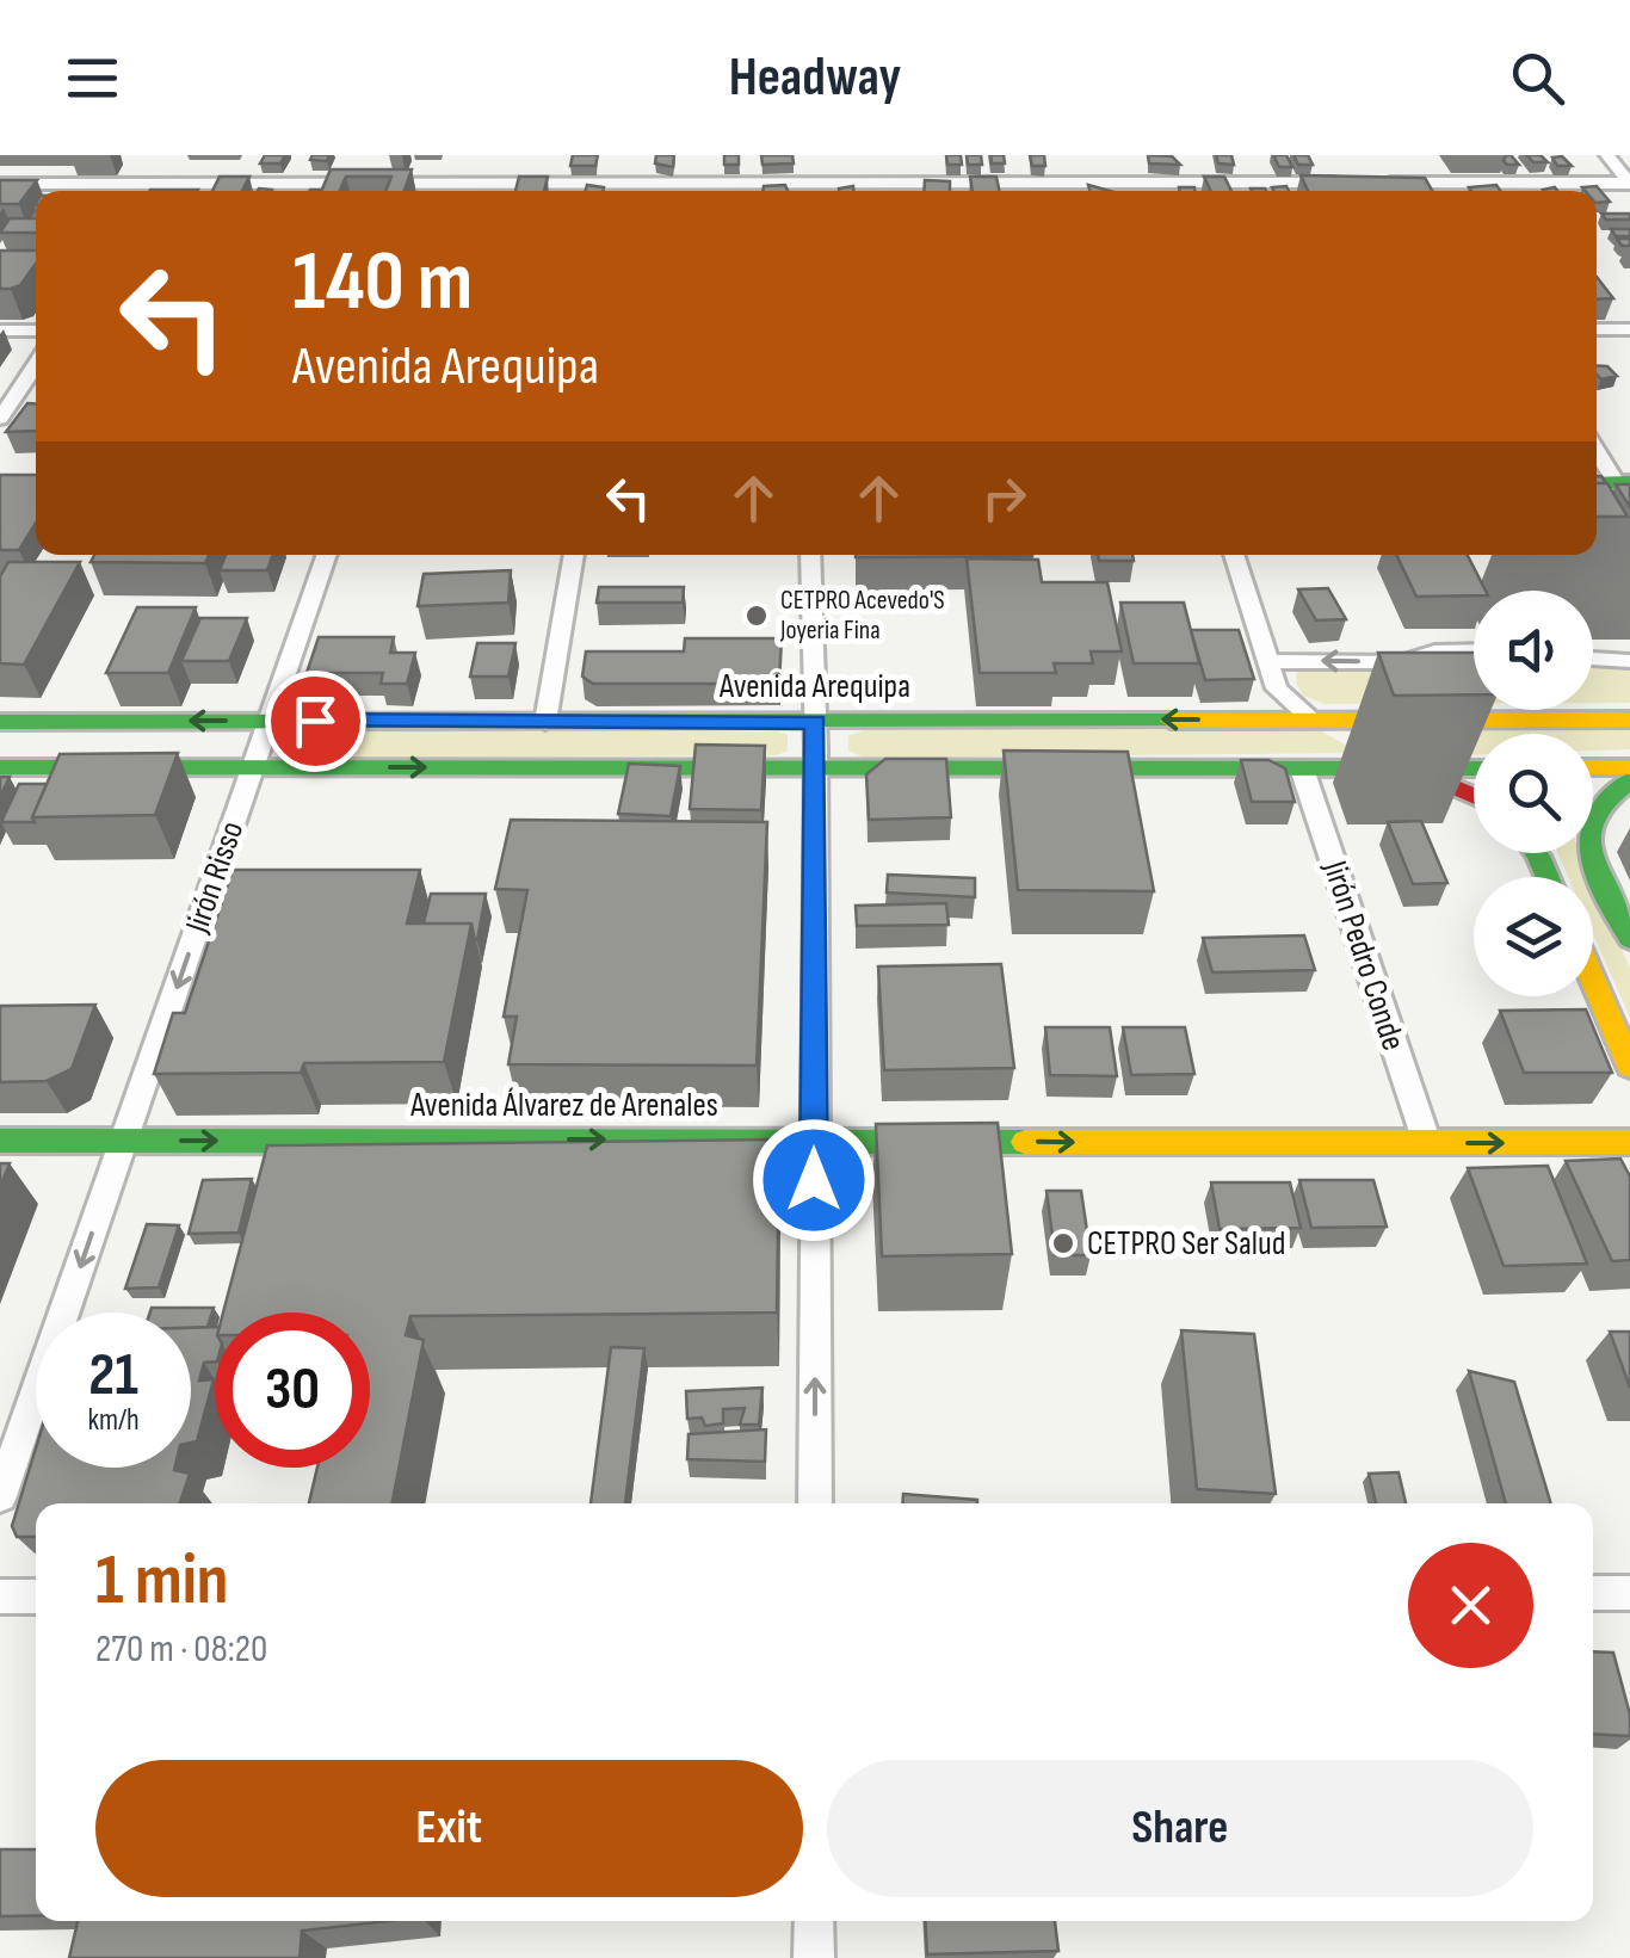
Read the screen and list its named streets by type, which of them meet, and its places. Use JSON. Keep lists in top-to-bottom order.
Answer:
{
  "streets": {
    "main road": ["Avenida Arequipa", "Avenida Álvarez de Arenales"],
    "street": ["Jirón Risso", "Jirón Pedro Conde"]
  },
  "crossings": [
    ["Avenida Arequipa", "Jirón Risso"],
    ["Jirón Risso", "Avenida Álvarez de Arenales"],
    ["Jirón Pedro Conde", "Avenida Álvarez de Arenales"]
  ],
  "one_way": ["Jirón Risso", "Avenida Álvarez de Arenales"],
  "places": ["CETPRO Acevedo'S Joyeria Fina", "CETPRO Ser Salud"],
  "page": {
    "header": "Headway",
    "turn": ["140 m", "Avenida Arequipa"],
    "speed": "21 km/h",
    "limit": "30",
    "heading": ["1 min", "270 m · 08:20"],
    "buttons": ["Exit", "Share"]
  }
}
